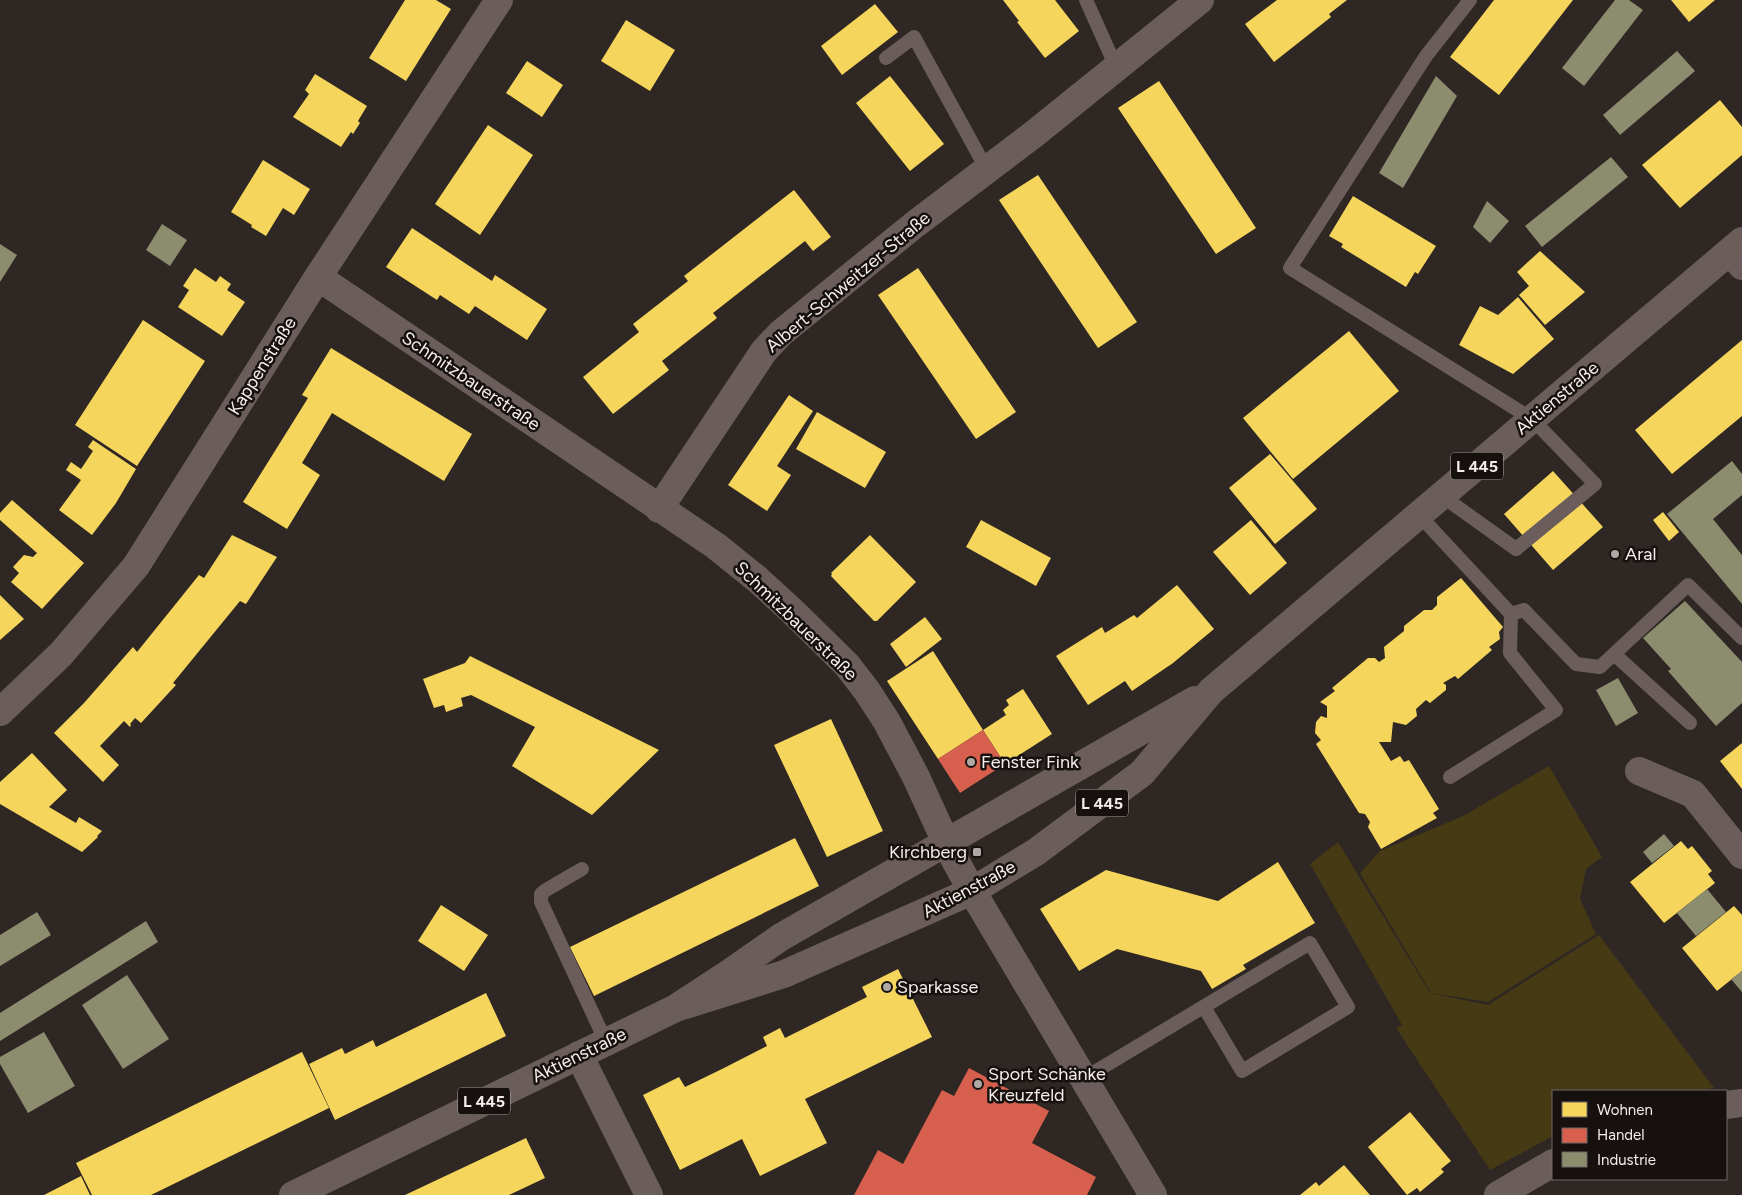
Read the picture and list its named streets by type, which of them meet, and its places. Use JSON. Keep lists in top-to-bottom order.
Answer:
{
  "streets": {
    "main road": ["Aktienstraße", "L 445"],
    "street": ["Albert-Schweitzer-Straße", "Kappenstraße", "Schmitzbauerstraße"]
  },
  "crossings": [
    ["Albert-Schweitzer-Straße", "Schmitzbauerstraße"],
    ["Kappenstraße", "Schmitzbauerstraße"],
    ["Schmitzbauerstraße", "Aktienstraße"]
  ],
  "places": {
    "other": [
      "Aral",
      "Fenster Fink",
      "Sparkasse",
      "Sport Schänke Kreuzfeld"
    ],
    "transit": ["Kirchberg"]
  },
  "legend": ["Wohnen", "Handel", "Industrie"]
}
